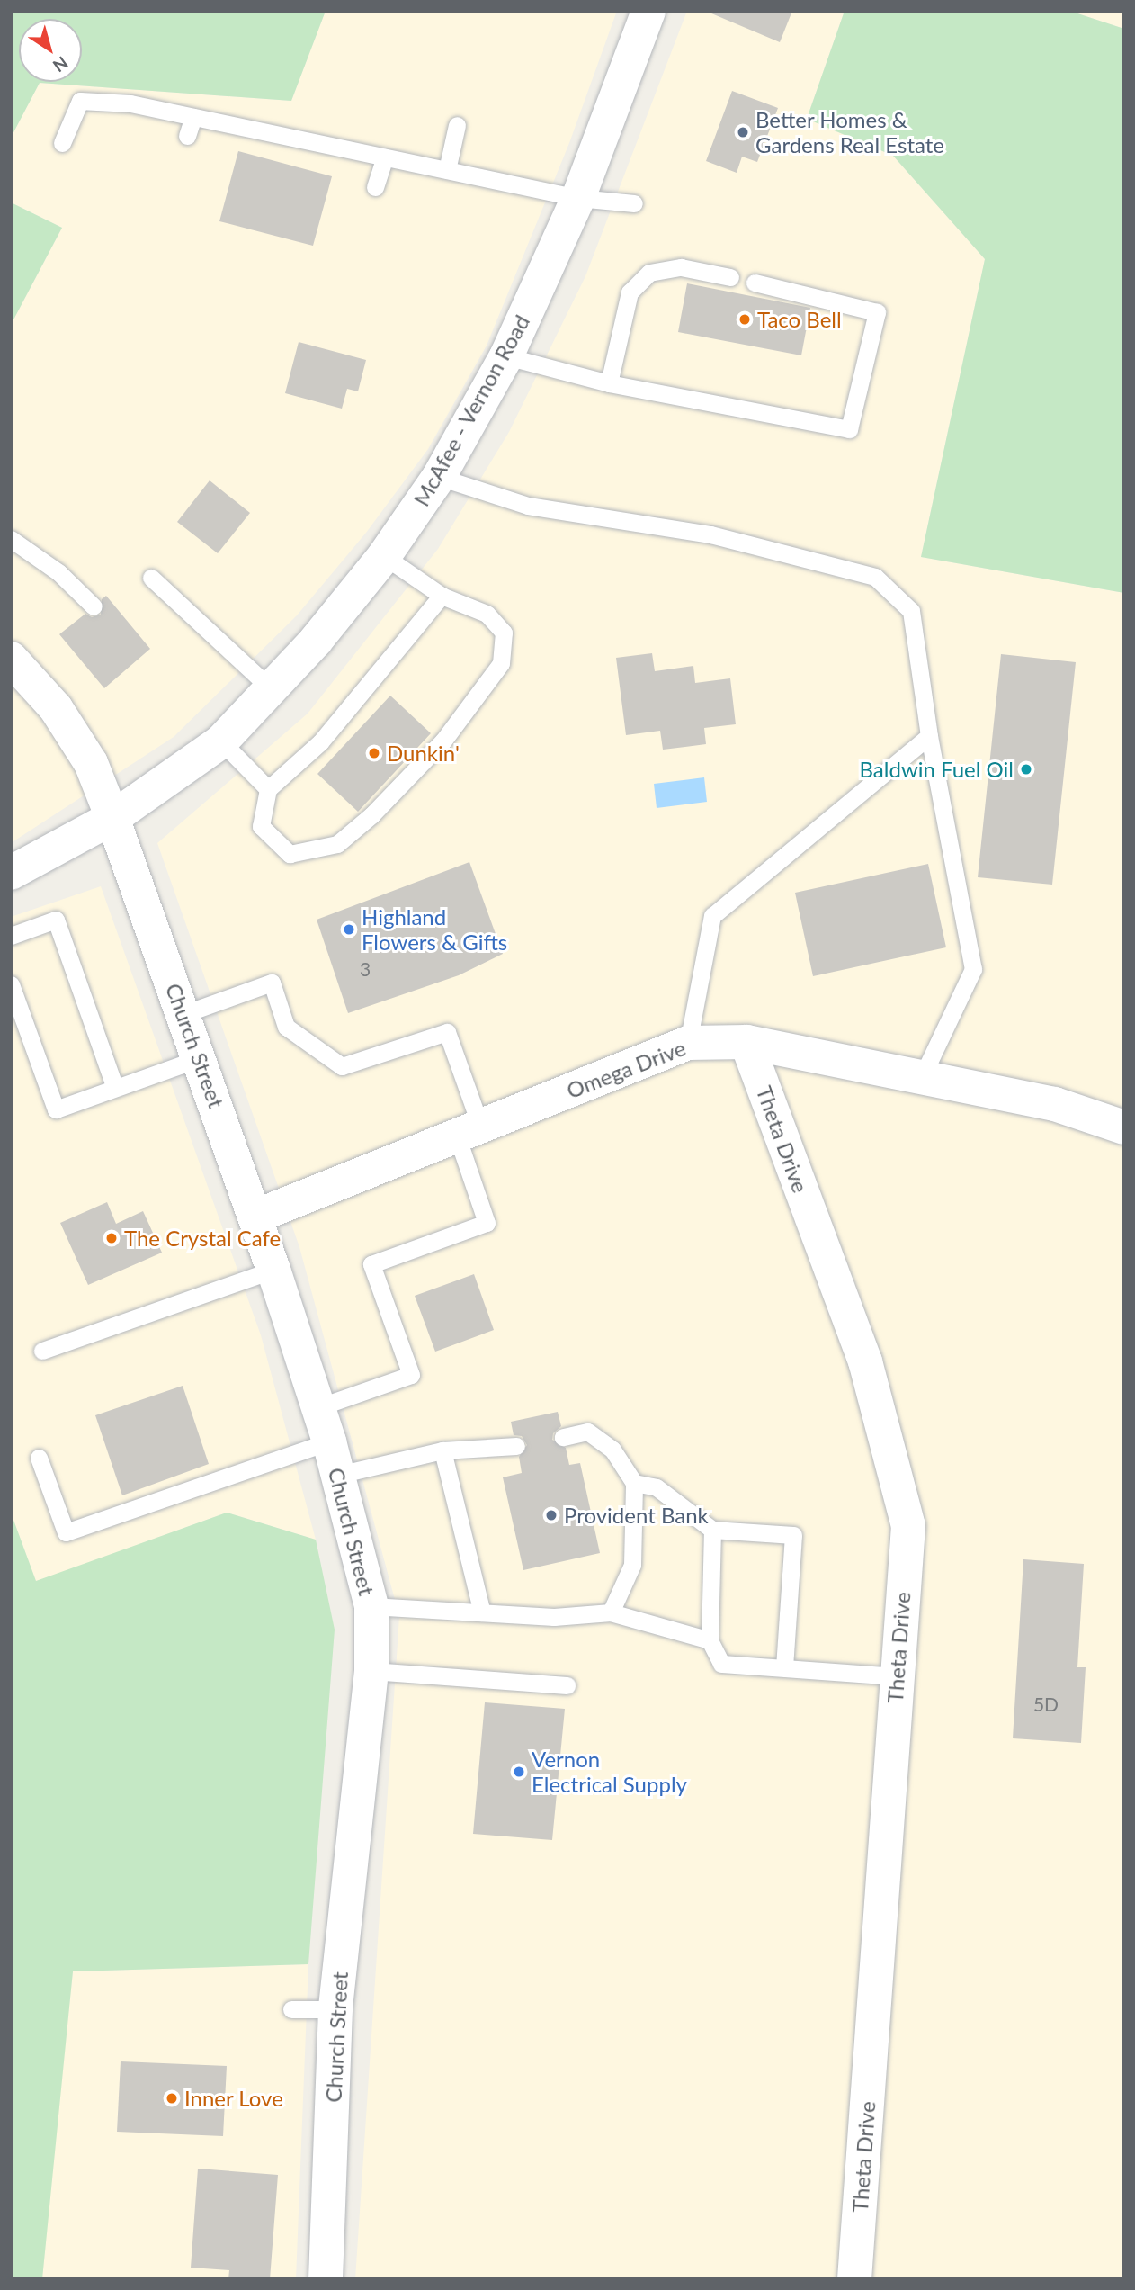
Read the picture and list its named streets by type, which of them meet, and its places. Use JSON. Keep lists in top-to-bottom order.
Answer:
{
  "streets": {
    "street": [
      "McAfee - Vernon Road",
      "Church Street",
      "Omega Drive",
      "Theta Drive"
    ]
  },
  "crossings": [
    ["McAfee - Vernon Road", "Church Street"],
    ["Church Street", "Omega Drive"],
    ["Omega Drive", "Theta Drive"]
  ],
  "places": [
    "Better Homes & Gardens Real Estate",
    "Taco Bell",
    "Dunkin'",
    "Baldwin Fuel Oil",
    "Highland Flowers & Gifts",
    "The Crystal Cafe",
    "Provident Bank",
    "Vernon Electrical Supply",
    "Inner Love"
  ],
  "house_numbers": ["3", "5D"],
  "north": "bottom right"
}
